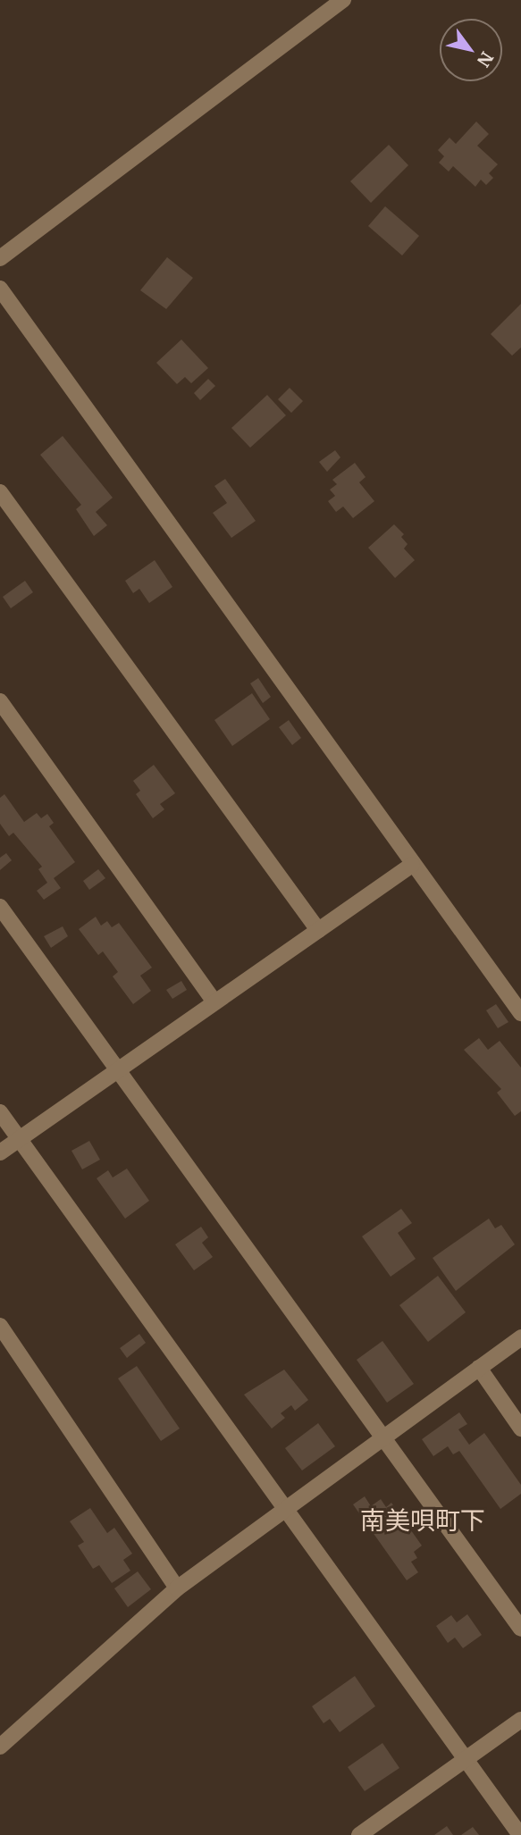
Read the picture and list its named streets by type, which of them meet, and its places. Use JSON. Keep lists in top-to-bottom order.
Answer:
{
  "districts": ["南美唄町下"],
  "north": "bottom right"
}
